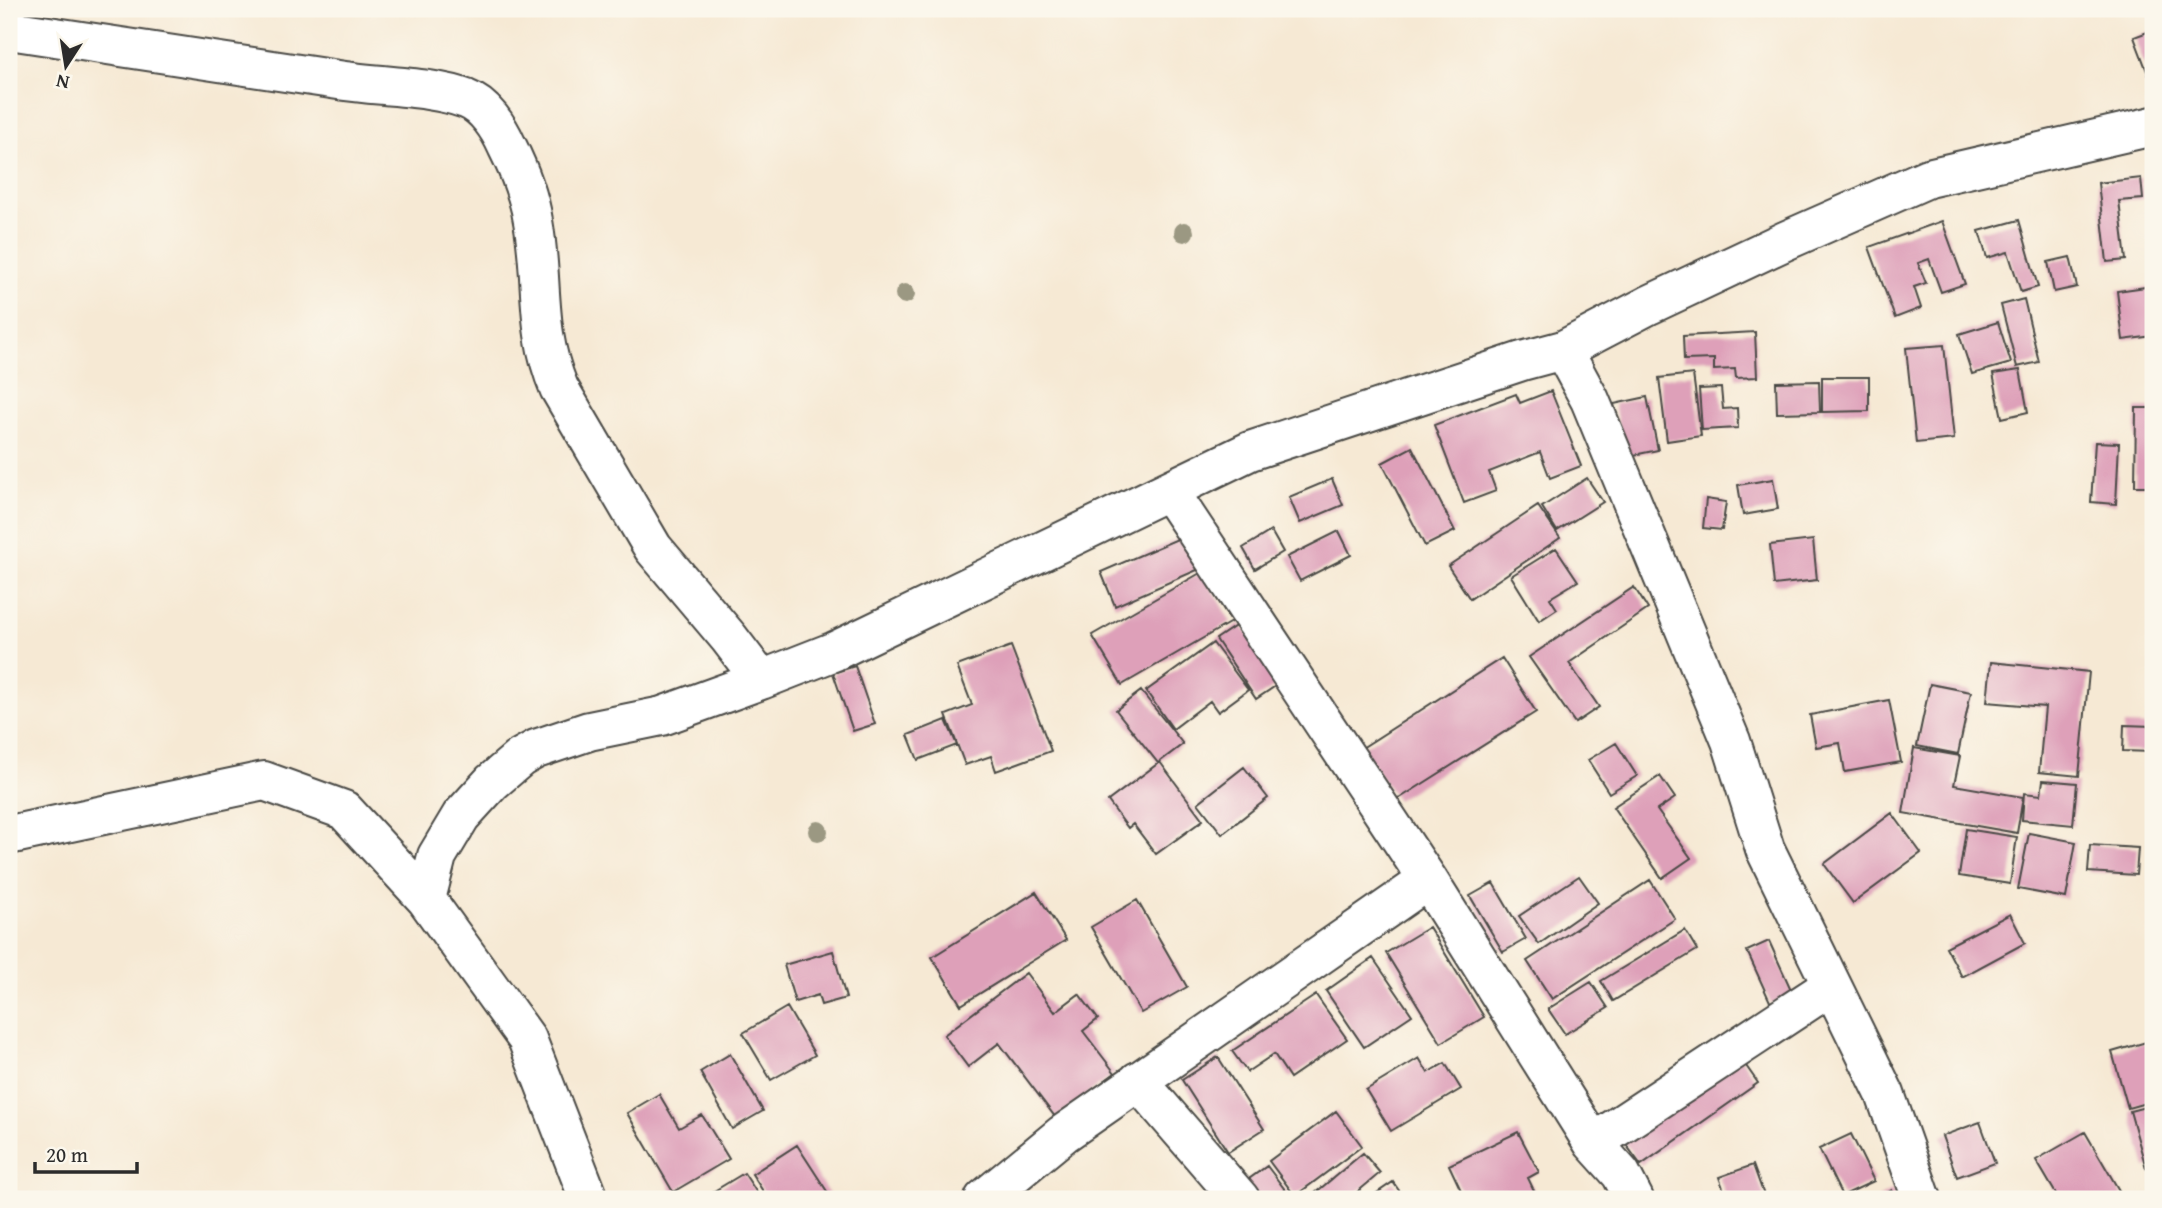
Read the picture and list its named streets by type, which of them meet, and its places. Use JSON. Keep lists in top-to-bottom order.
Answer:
{
  "scale_bar": "20 m",
  "north": "bottom"
}
